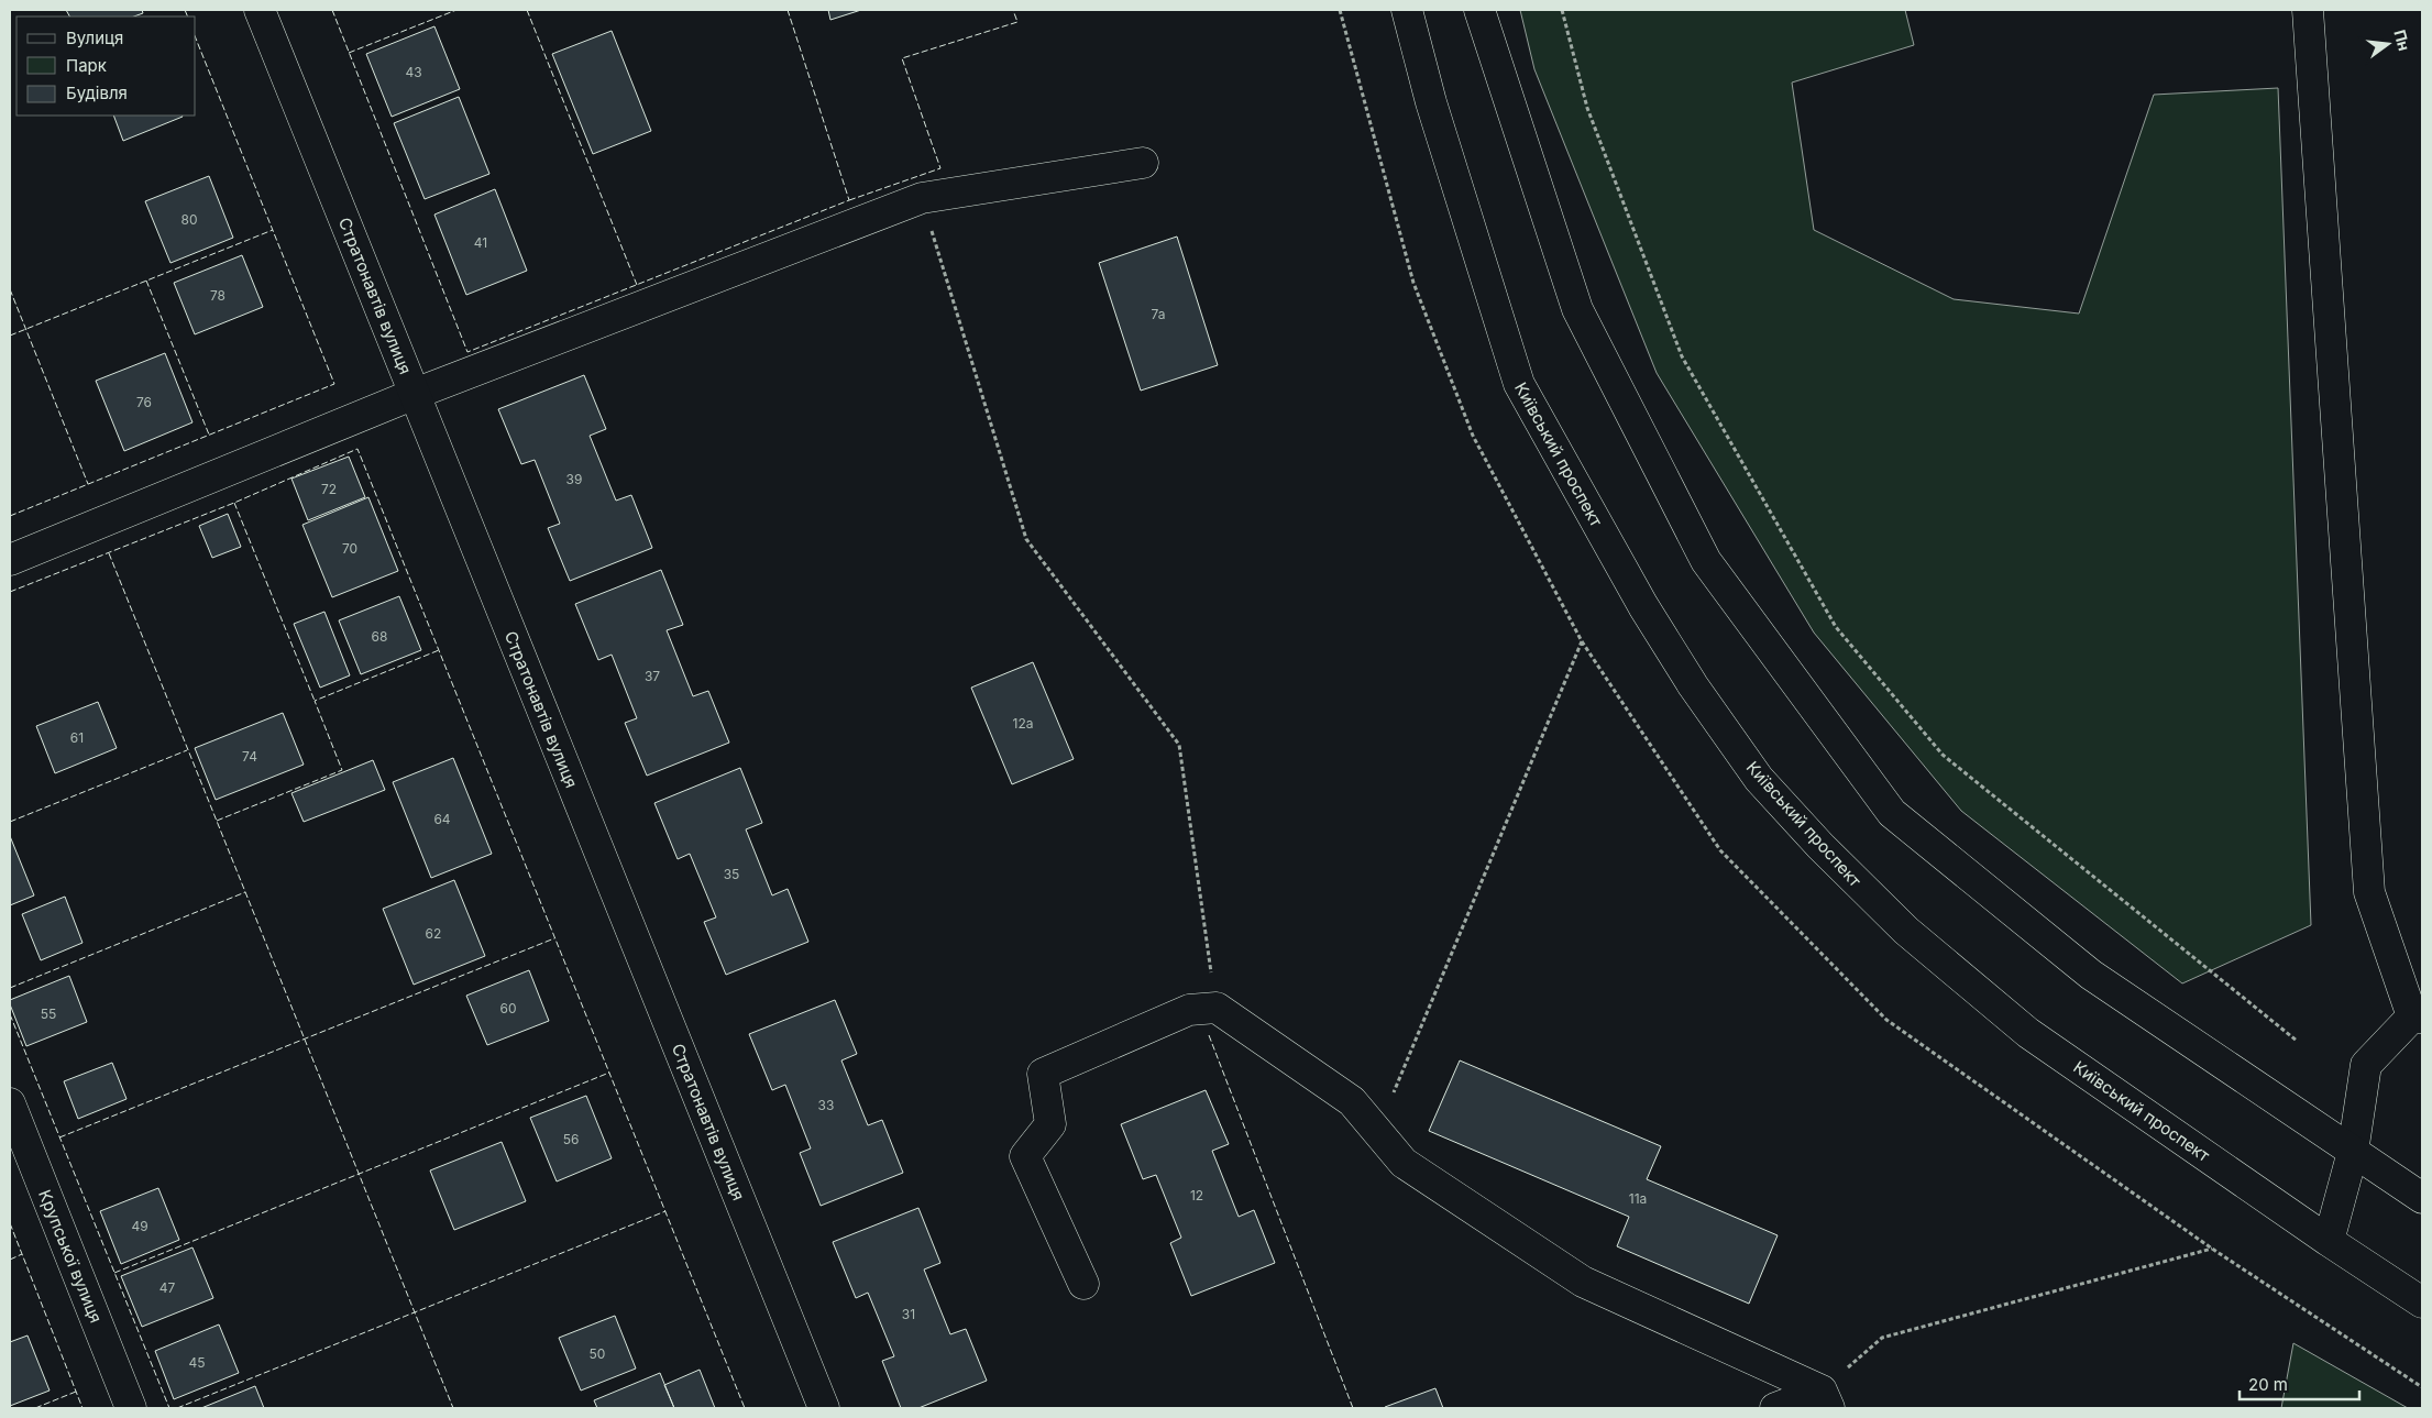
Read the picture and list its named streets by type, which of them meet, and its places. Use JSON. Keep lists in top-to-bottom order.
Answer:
{
  "streets": {
    "main road": ["Стратонавтів вулиця", "Київський проспект", "Крупської вулиця"]
  },
  "house_numbers": [
    "43",
    "80",
    "41",
    "78",
    "7а",
    "76",
    "39",
    "72",
    "70",
    "68",
    "37",
    "12а",
    "61",
    "74",
    "64",
    "35",
    "62",
    "60",
    "55",
    "33",
    "56",
    "12",
    "11а",
    "49",
    "47",
    "31",
    "50",
    "45"
  ],
  "legend": ["Вулиця", "Парк", "Будівля"],
  "scale_bar": "20 m",
  "north": "right"
}
